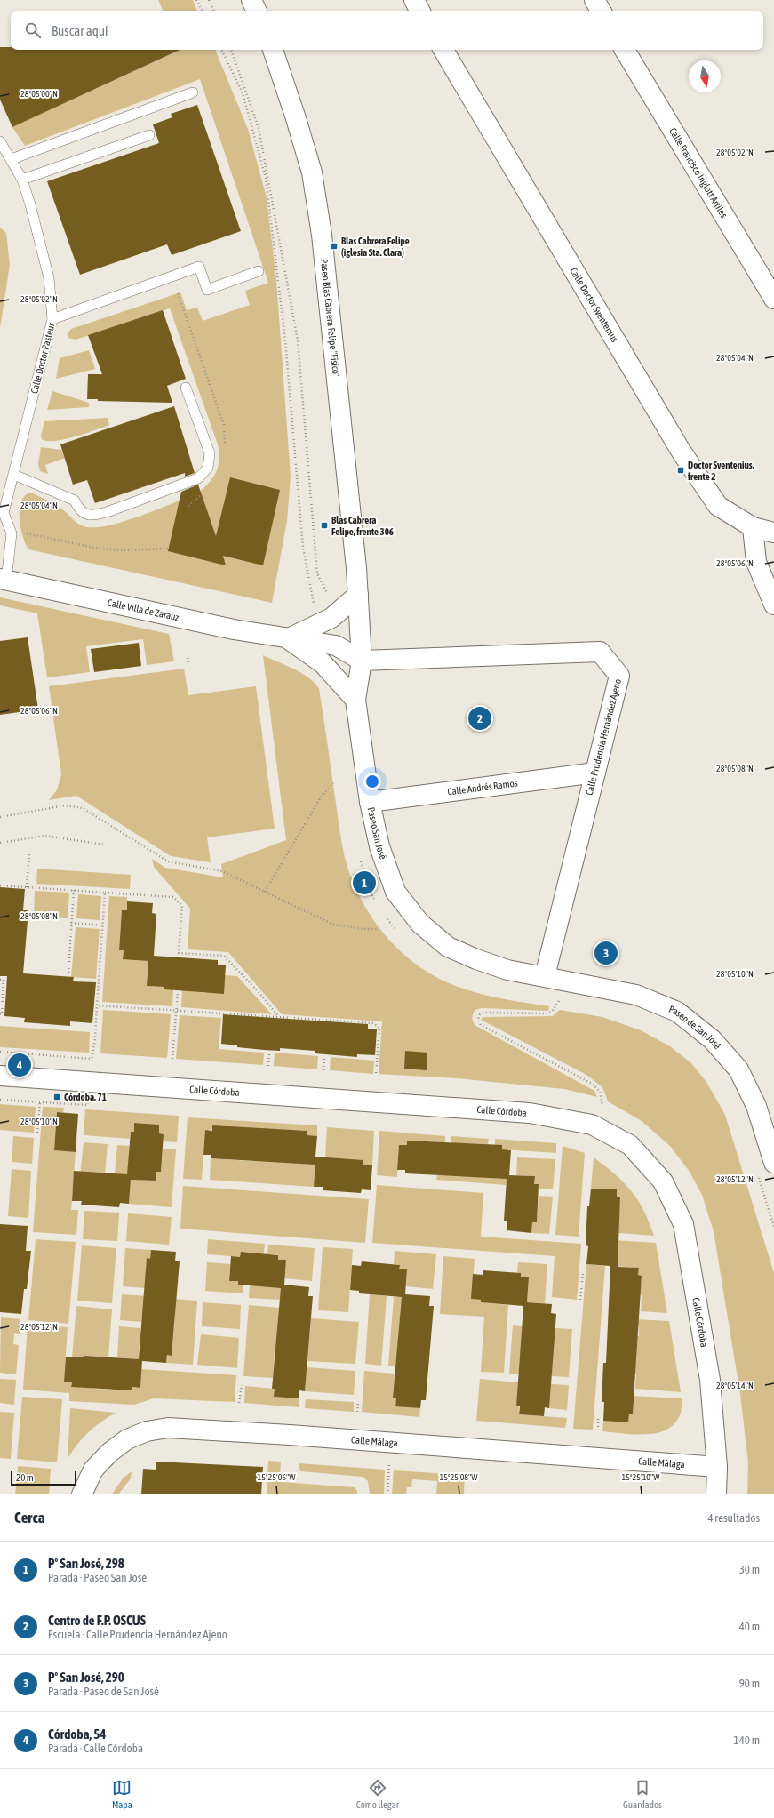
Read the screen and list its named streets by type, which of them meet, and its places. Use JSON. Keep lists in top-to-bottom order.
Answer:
{
  "streets": {
    "street": [
      "Calle Francisco Inglott Artiles",
      "Calle Doctor Sventenius",
      "Paseo Blas Cabrera Felipe \"Físico\"",
      "Calle Villa de Zarauz",
      "Calle Prudencia Hernández Ajeno",
      "Calle Andrés Ramos",
      "Paseo San José",
      "Paseo de San José",
      "Calle Córdoba",
      "Calle Málaga"
    ],
    "lane": ["Calle Doctor Pasteur"]
  },
  "crossings": [
    ["Paseo Blas Cabrera Felipe \"Físico\"", "Paseo San José"],
    ["Calle Doctor Pasteur", "Calle Villa de Zarauz"],
    ["Calle Villa de Zarauz", "Calle Prudencia Hernández Ajeno"],
    ["Calle Villa de Zarauz", "Paseo San José"],
    ["Calle Prudencia Hernández Ajeno", "Calle Andrés Ramos"],
    ["Calle Prudencia Hernández Ajeno", "Paseo San José"],
    ["Calle Prudencia Hernández Ajeno", "Paseo de San José"],
    ["Calle Andrés Ramos", "Paseo San José"],
    ["Paseo San José", "Paseo de San José"],
    ["Calle Córdoba", "Calle Málaga"]
  ],
  "places": {
    "transit": [
      "Blas Cabrera Felipe (iglesia Sta. Clara)",
      "Doctor Sventenius, frente 2",
      "Blas Cabrera Felipe, frente 306",
      "Córdoba, 71"
    ]
  },
  "scale_bar": "20 m",
  "north": "bottom",
  "page": {
    "search": "Buscar aquí",
    "pins": [
      "2",
      "1",
      "3",
      "4"
    ],
    "scale": "20 m",
    "heading": ["Cerca", "4 resultados"],
    "list": [
      {
        "mark": "1",
        "name": "Pº San José, 298",
        "note": "Parada · Paseo San José",
        "value": "30 m"
      },
      {
        "mark": "2",
        "name": "Centro de F.P. OSCUS",
        "note": "Escuela · Calle Prudencia Hernández Ajeno",
        "value": "40 m"
      },
      {
        "mark": "3",
        "name": "Pº San José, 290",
        "note": "Parada · Paseo de San José",
        "value": "90 m"
      },
      {
        "mark": "4",
        "name": "Córdoba, 54",
        "note": "Parada · Calle Córdoba",
        "value": "140 m"
      }
    ],
    "nav": ["Mapa", "Cómo llegar", "Guardados"]
  },
  "coordinates": [
    "28°05'00\"N",
    "28°05'02\"N",
    "28°05'04\"N",
    "28°05'06\"N",
    "28°05'08\"N",
    "28°05'10\"N",
    "28°05'12\"N",
    "28°05'14\"N",
    "15°25'06\"W",
    "15°25'08\"W",
    "15°25'10\"W"
  ]
}
